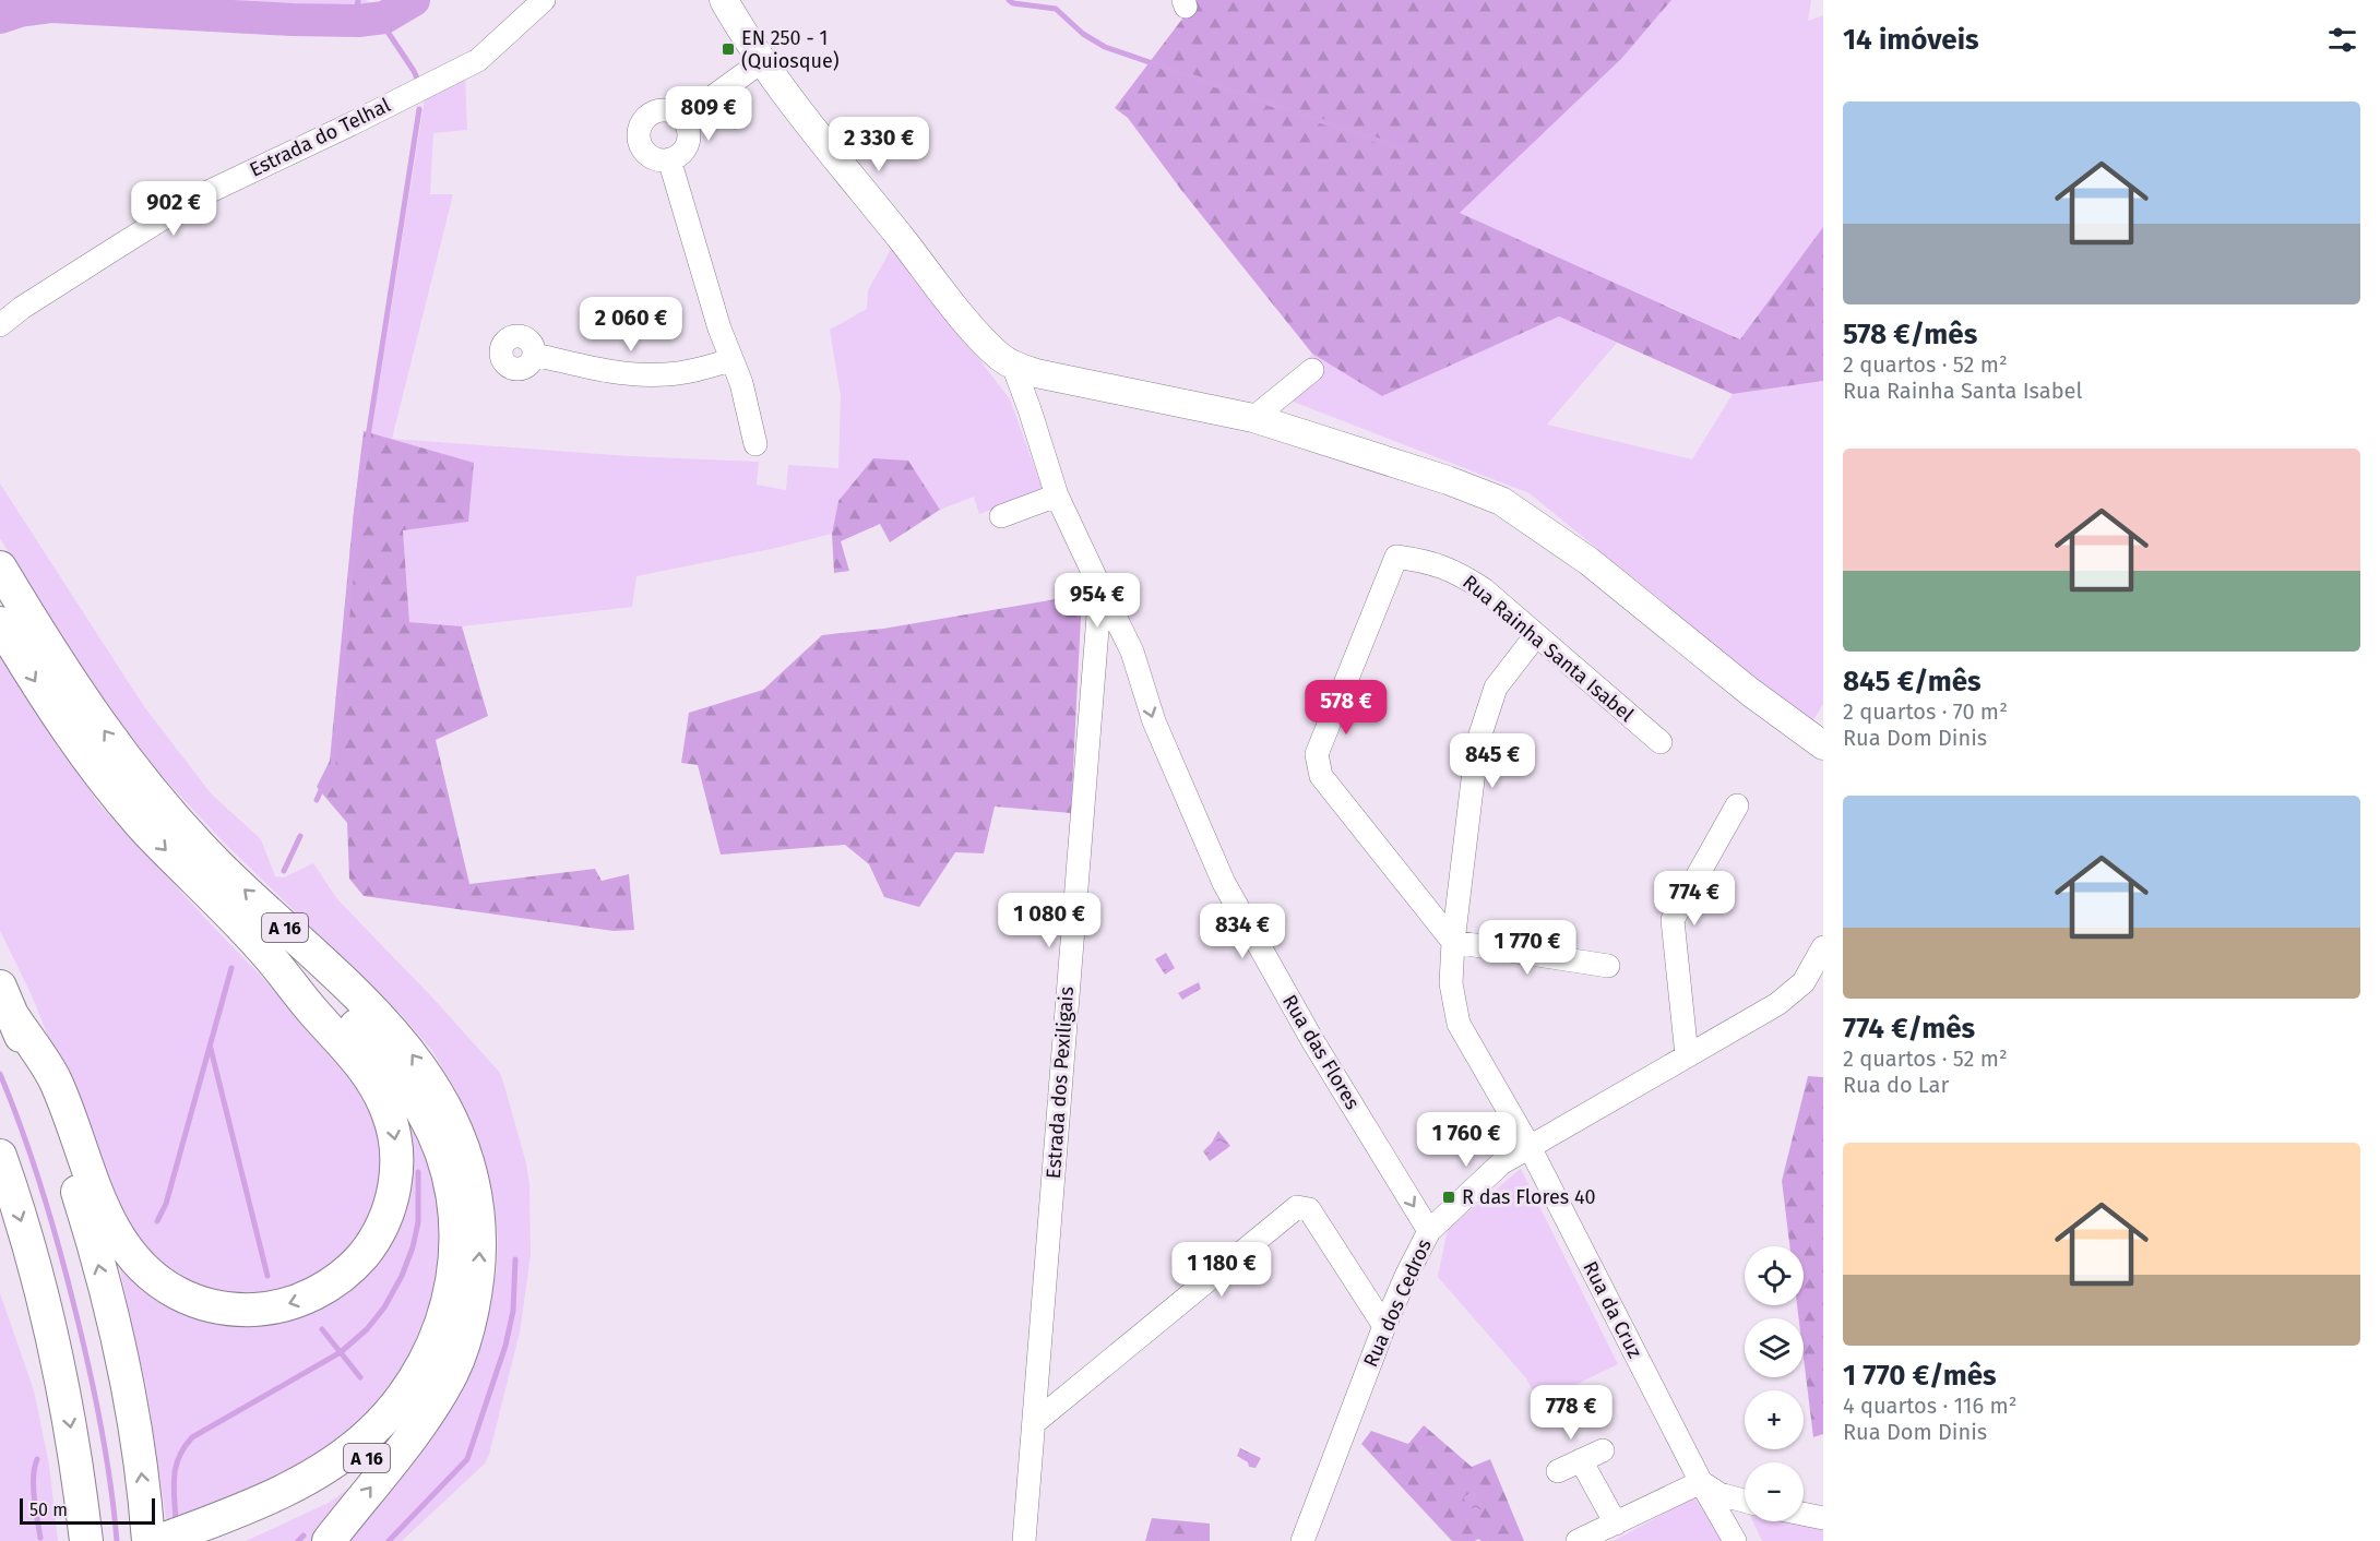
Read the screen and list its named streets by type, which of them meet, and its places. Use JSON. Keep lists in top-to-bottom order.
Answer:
{
  "streets": {
    "highway": ["A 16"],
    "street": [
      "Estrada do Telhal",
      "Rua Rainha Santa Isabel",
      "Rua das Flores",
      "Estrada dos Pexiligais",
      "Rua dos Cedros",
      "Rua da Cruz"
    ]
  },
  "crossings": [
    ["Rua das Flores", "Estrada dos Pexiligais"],
    ["Rua das Flores", "Rua dos Cedros"],
    ["Rua dos Cedros", "Rua da Cruz"]
  ],
  "places": {
    "transit": ["EN 250 - 1 (Quiosque)", "R das Flores 40"]
  },
  "scale_bar": "50 m",
  "page": {
    "heading": "14 imóveis",
    "list": [
      {
        "name": "578 €/mês",
        "note": "2 quartos · 52 m² · Rua Rainha Santa Isabel"
      },
      {
        "name": "845 €/mês",
        "note": "2 quartos · 70 m² · Rua Dom Dinis"
      },
      {
        "name": "774 €/mês",
        "note": "2 quartos · 52 m² · Rua do Lar"
      },
      {
        "name": "1 770 €/mês",
        "note": "4 quartos · 116 m² · Rua Dom Dinis"
      }
    ],
    "price": [
      "809 €",
      "2 330 €",
      "902 €",
      "2 060 €",
      "954 €",
      "578 €",
      "845 €",
      "774 €",
      "1 080 €",
      "834 €",
      "1 770 €",
      "1 760 €",
      "1 180 €",
      "778 €"
    ],
    "map_buttons": ["+", "−"],
    "scale": "50 m"
  }
}
